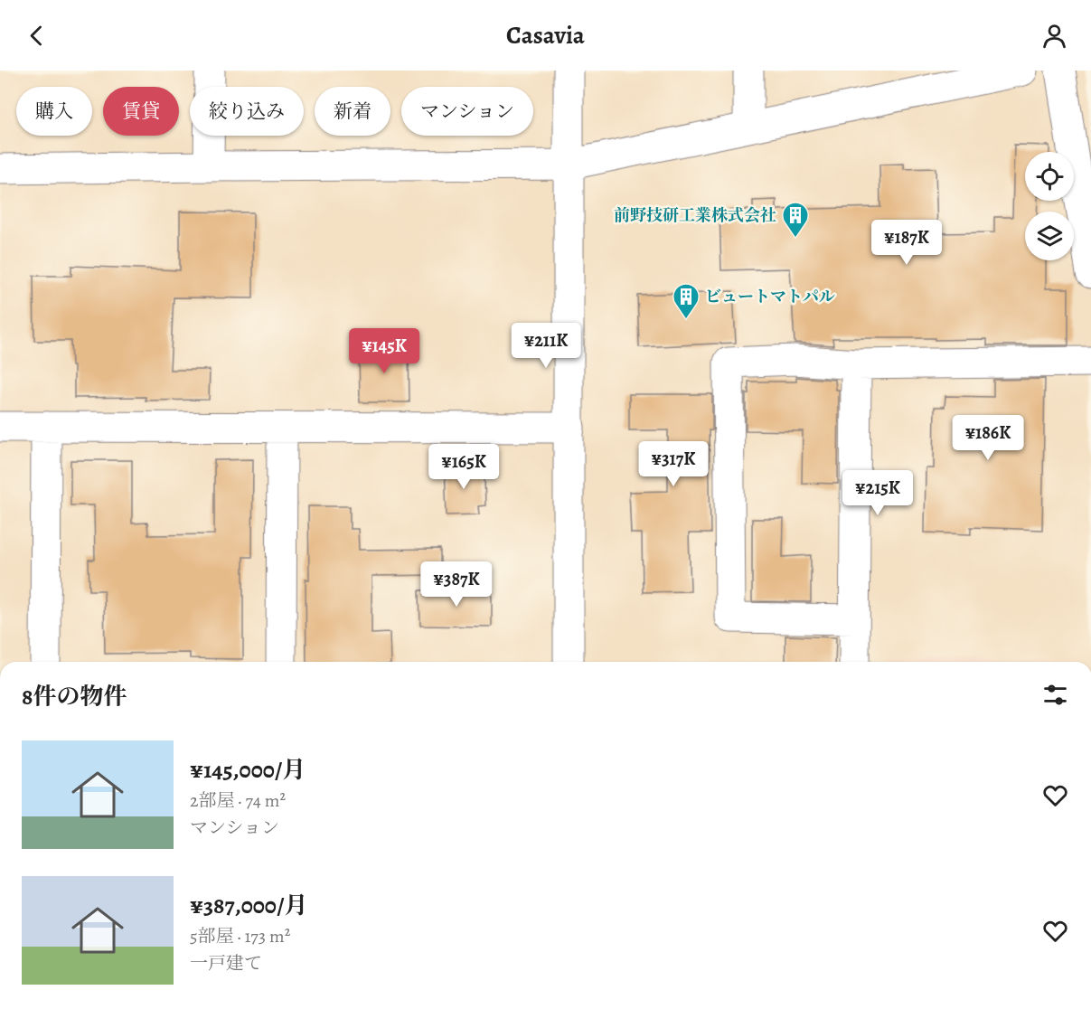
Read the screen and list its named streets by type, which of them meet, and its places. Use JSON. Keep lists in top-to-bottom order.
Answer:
{
  "places": {
    "building": ["前野技研工業株式会社", "ビュートマトパル"]
  },
  "page": {
    "header": "Casavia",
    "chip": [
      "購入",
      "賃貸",
      "絞り込み",
      "新着",
      "マンション"
    ],
    "price": [
      "¥187K",
      "¥211K",
      "¥145K",
      "¥186K",
      "¥317K",
      "¥165K",
      "¥215K",
      "¥387K"
    ],
    "heading": "8件の物件",
    "list": [
      {
        "name": "¥145,000/月",
        "note": "2部屋 · 74 m² · マンション"
      },
      {
        "name": "¥387,000/月",
        "note": "5部屋 · 173 m² · 一戸建て"
      }
    ]
  }
}
